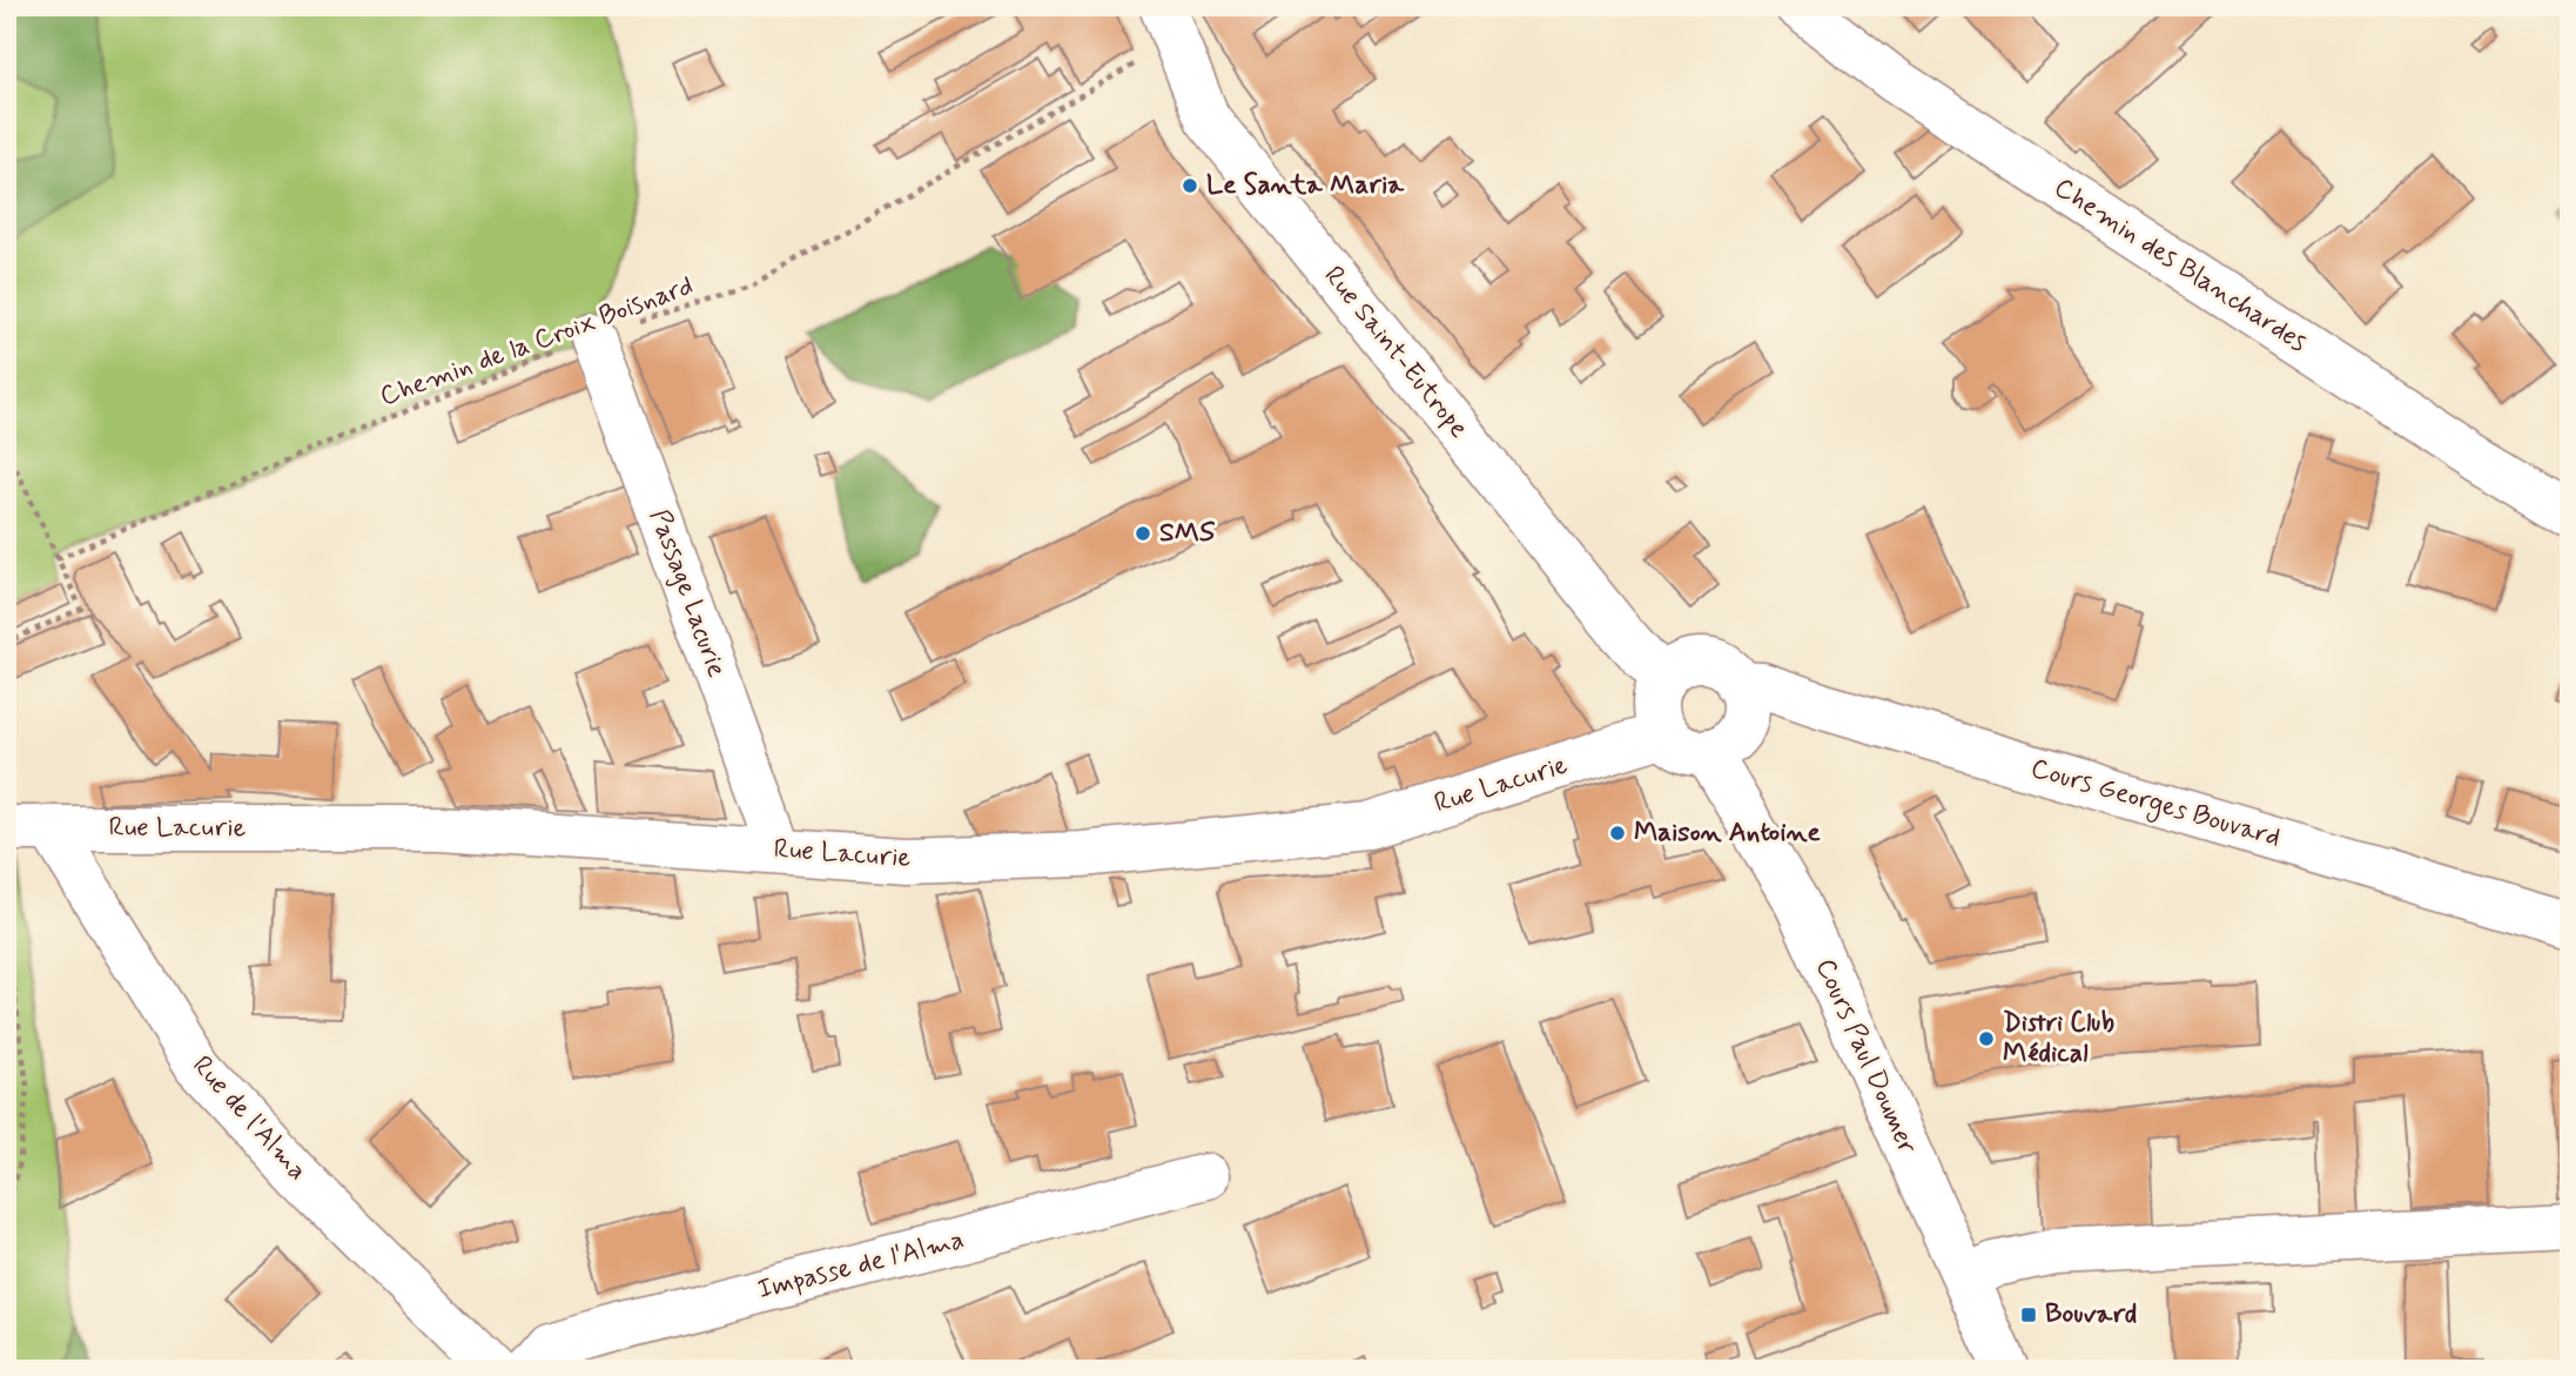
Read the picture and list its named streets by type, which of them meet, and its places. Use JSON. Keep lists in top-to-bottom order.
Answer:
{
  "streets": {
    "street": [
      "Chemin des Blanchardes",
      "Rue Saint-Eutrope",
      "Passage Lacurie",
      "Rue Lacurie",
      "Cours Georges Bouvard",
      "Cours Paul Doumer",
      "Rue de l'Alma",
      "Impasse de l'Alma"
    ],
    "path": ["Chemin de la Croix Boisnard"]
  },
  "crossings": [
    ["Chemin de la Croix Boisnard", "Rue Saint-Eutrope"],
    ["Chemin de la Croix Boisnard", "Passage Lacurie"],
    ["Rue Saint-Eutrope", "Rue Lacurie"],
    ["Rue Saint-Eutrope", "Cours Georges Bouvard"],
    ["Rue Saint-Eutrope", "Cours Paul Doumer"],
    ["Passage Lacurie", "Rue Lacurie"],
    ["Rue Lacurie", "Cours Georges Bouvard"],
    ["Rue Lacurie", "Cours Paul Doumer"],
    ["Rue Lacurie", "Rue de l'Alma"],
    ["Cours Georges Bouvard", "Cours Paul Doumer"]
  ],
  "places": {
    "other": [
      "Le Santa Maria",
      "SMS",
      "Maison Antoine",
      "Distri Club Médical"
    ],
    "transit": ["Bouvard"]
  }
}
